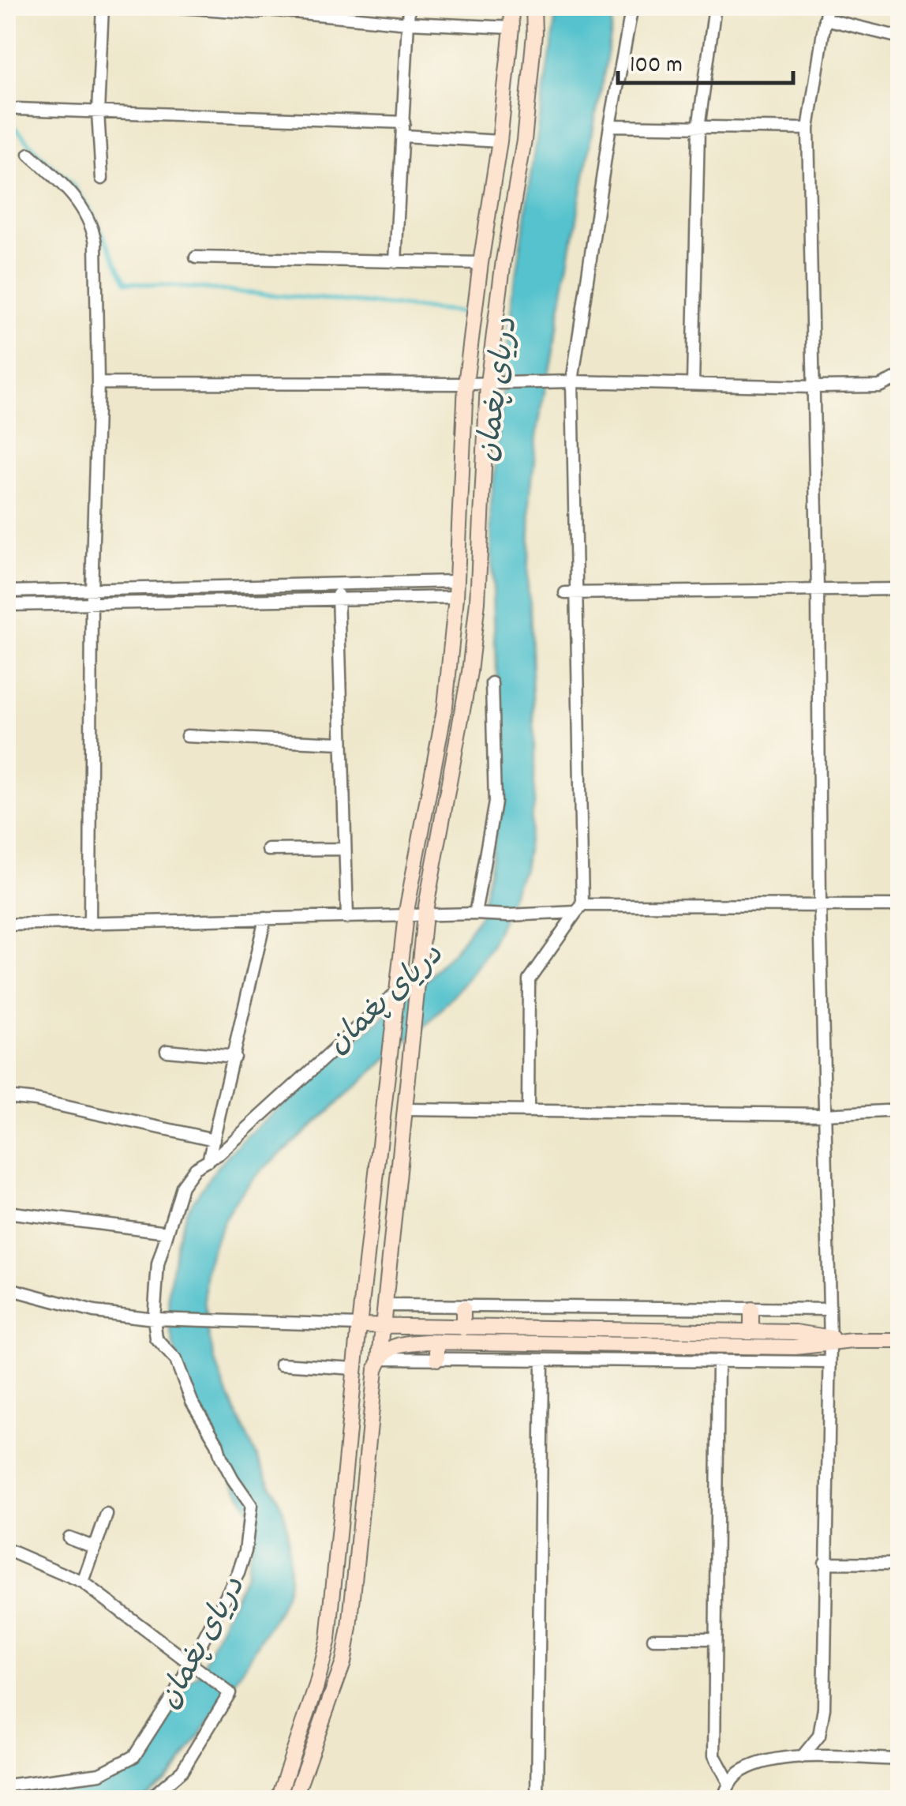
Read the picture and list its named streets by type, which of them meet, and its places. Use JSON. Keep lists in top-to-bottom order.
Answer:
{
  "water": ["دریای پغمان"],
  "scale_bar": "100 m"
}
